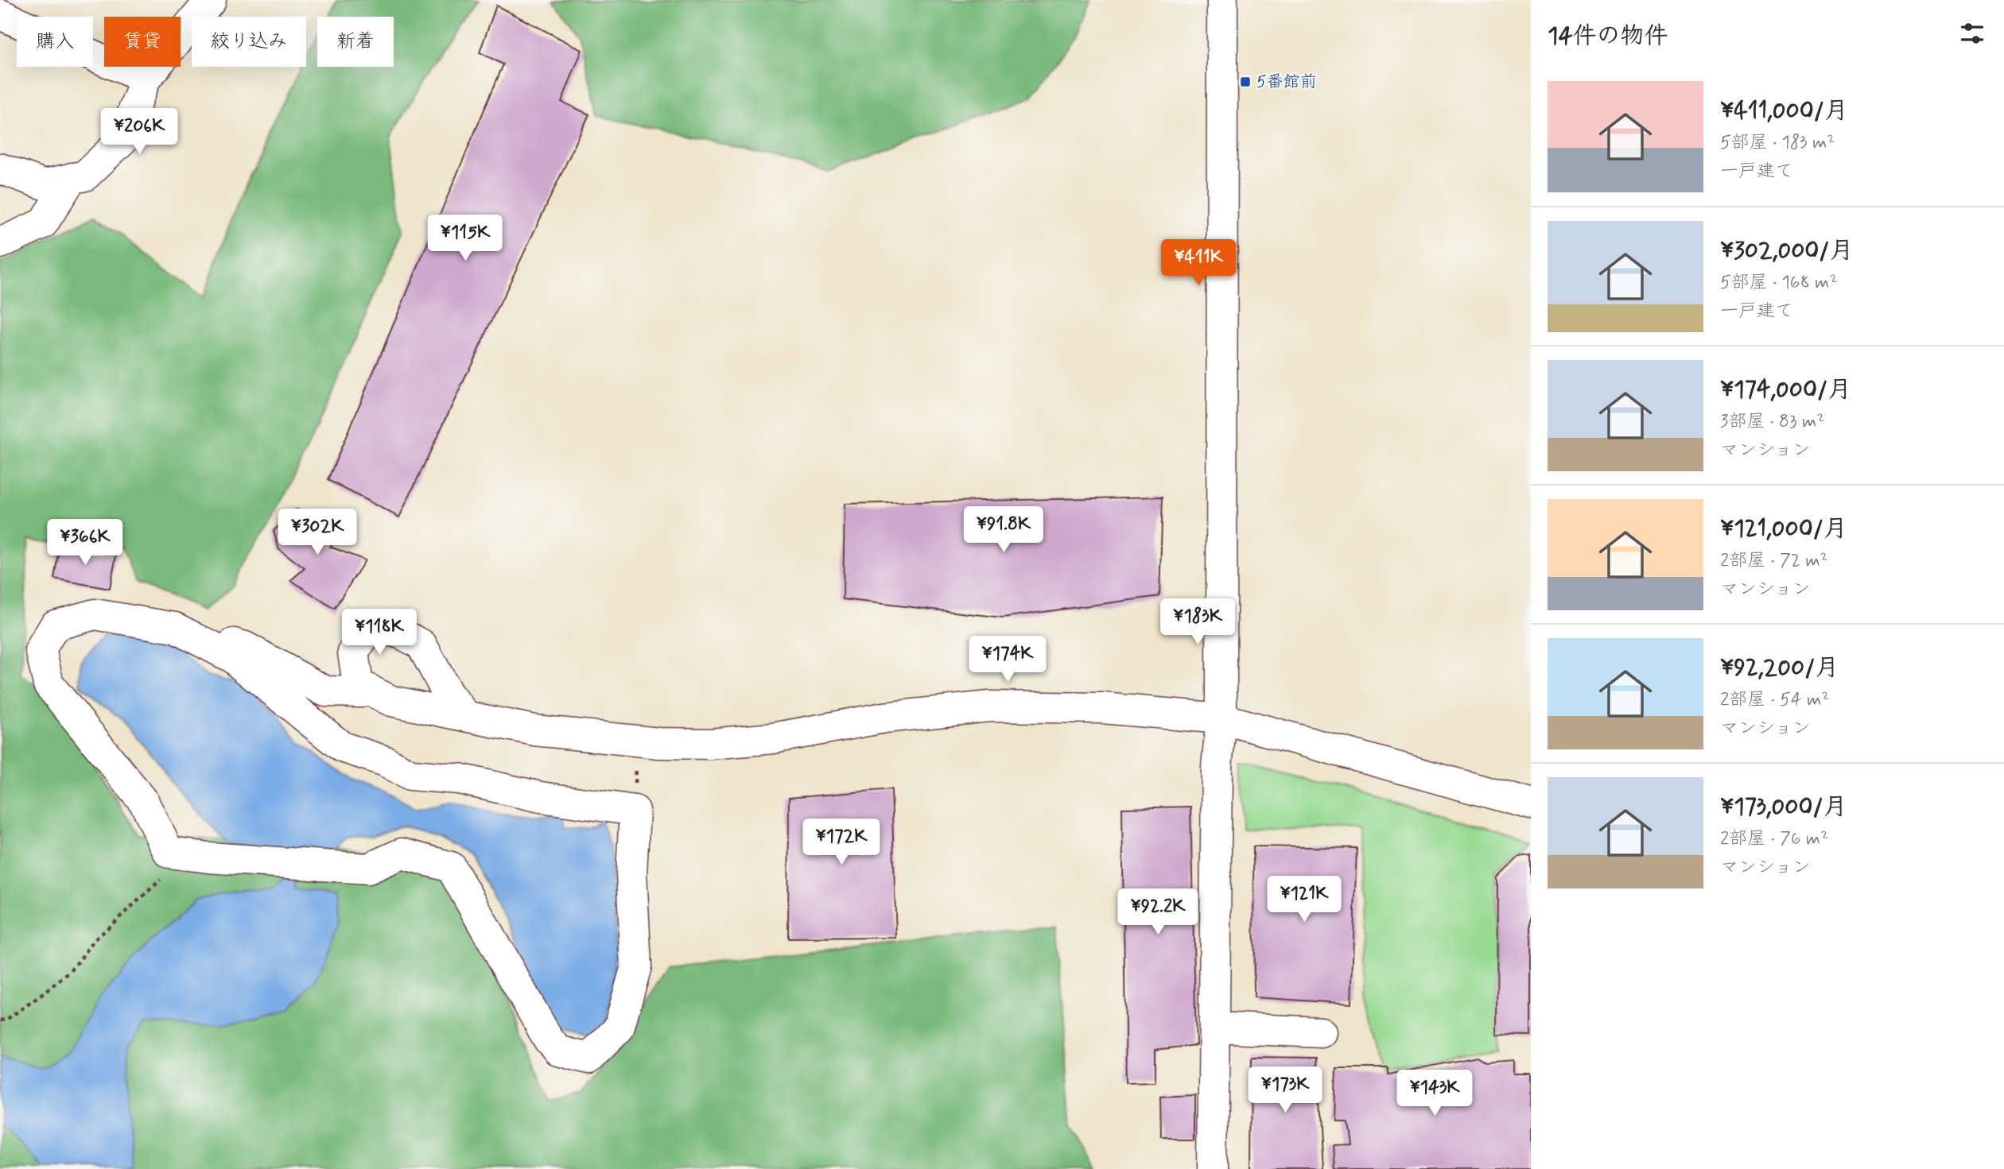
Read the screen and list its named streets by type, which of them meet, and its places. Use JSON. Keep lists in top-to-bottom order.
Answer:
{
  "places": {
    "transit": ["5番館前"]
  },
  "page": {
    "heading": "14件の物件",
    "chip": [
      "購入",
      "賃貸",
      "絞り込み",
      "新着"
    ],
    "list": [
      {
        "name": "¥411,000/月",
        "note": "5部屋 · 183 m² · 一戸建て"
      },
      {
        "name": "¥302,000/月",
        "note": "5部屋 · 168 m² · 一戸建て"
      },
      {
        "name": "¥174,000/月",
        "note": "3部屋 · 83 m² · マンション"
      },
      {
        "name": "¥121,000/月",
        "note": "2部屋 · 72 m² · マンション"
      },
      {
        "name": "¥92,200/月",
        "note": "2部屋 · 54 m² · マンション"
      },
      {
        "name": "¥173,000/月",
        "note": "2部屋 · 76 m² · マンション"
      }
    ],
    "price": [
      "¥206K",
      "¥115K",
      "¥411K",
      "¥91.8K",
      "¥302K",
      "¥366K",
      "¥183K",
      "¥118K",
      "¥174K",
      "¥172K",
      "¥121K",
      "¥92.2K",
      "¥173K",
      "¥143K"
    ]
  }
}
